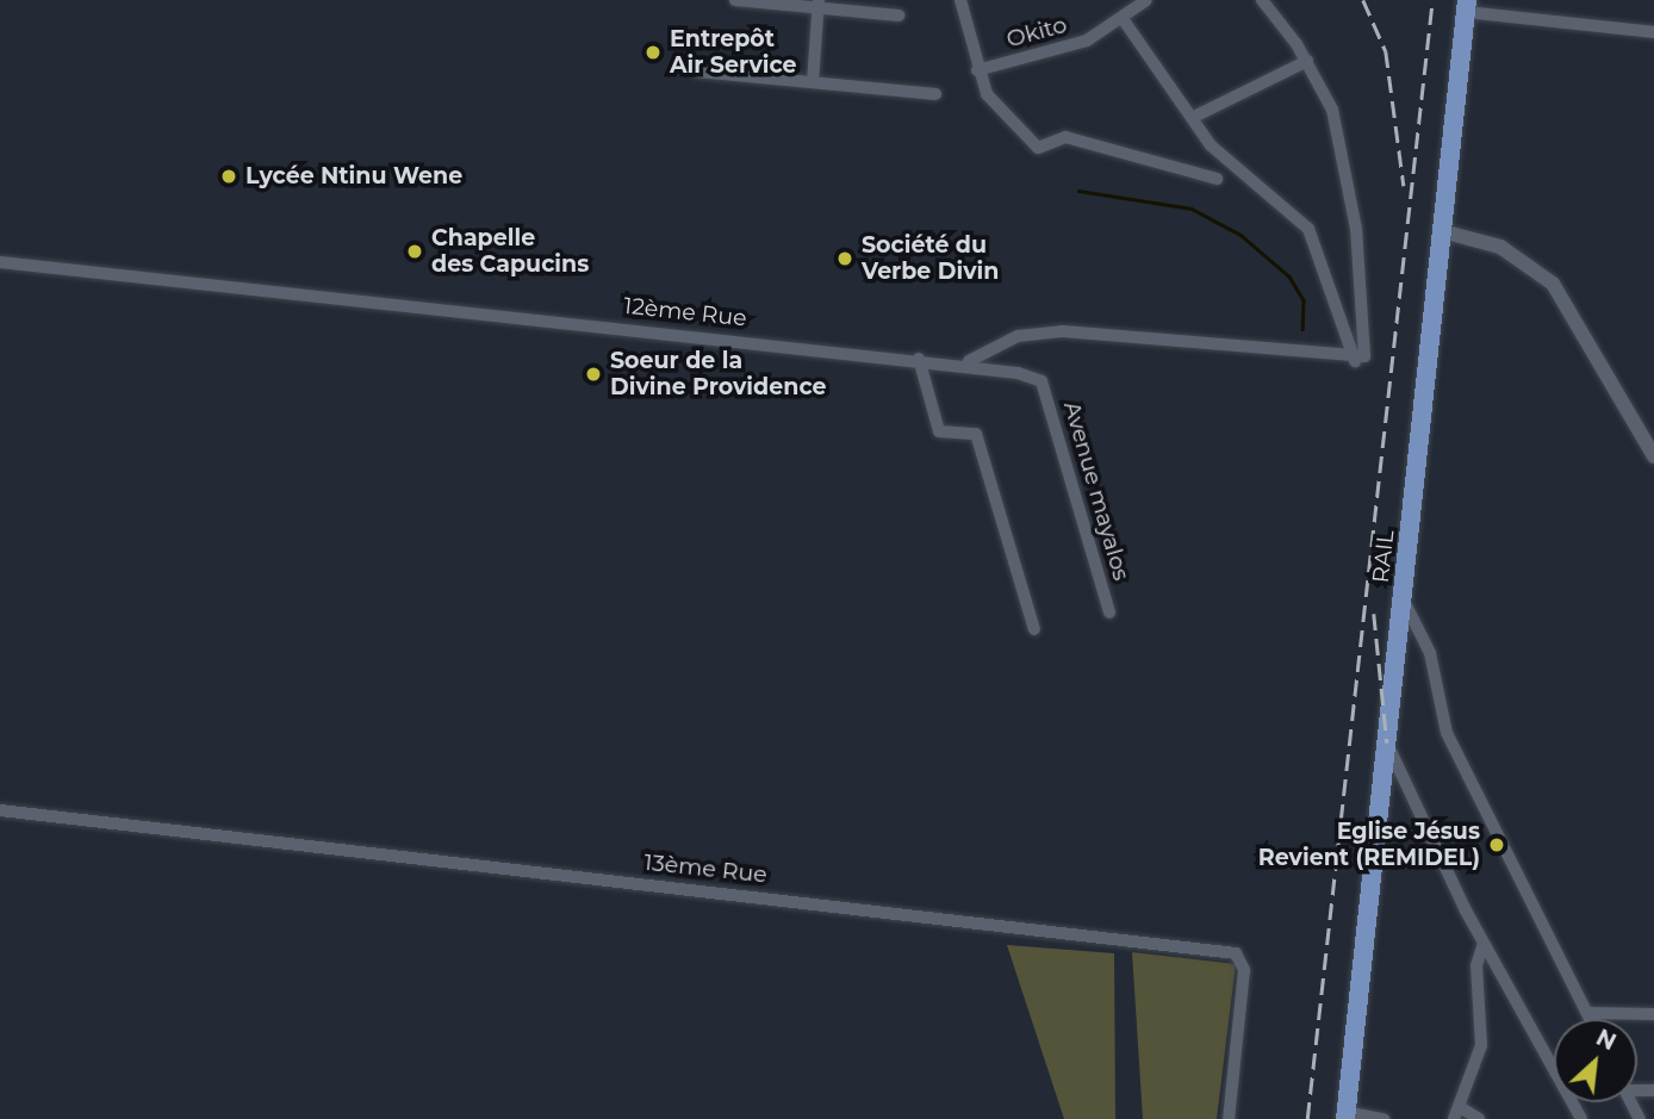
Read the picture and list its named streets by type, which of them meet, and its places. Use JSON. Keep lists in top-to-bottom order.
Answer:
{
  "streets": {
    "main road": ["RAIL"],
    "street": [
      "Okito",
      "12ème Rue",
      "Avenue mayalos",
      "13ème Rue"
    ]
  },
  "crossings": [
    ["12ème Rue", "Avenue mayalos"]
  ],
  "places": [
    "Entrepôt Air Service",
    "Lycée Ntinu Wene",
    "Chapelle des Capucins",
    "Société du Verbe Divin",
    "Soeur de la Divine Providence",
    "Eglise Jésus Revient (REMIDEL)"
  ],
  "north": "top right"
}
